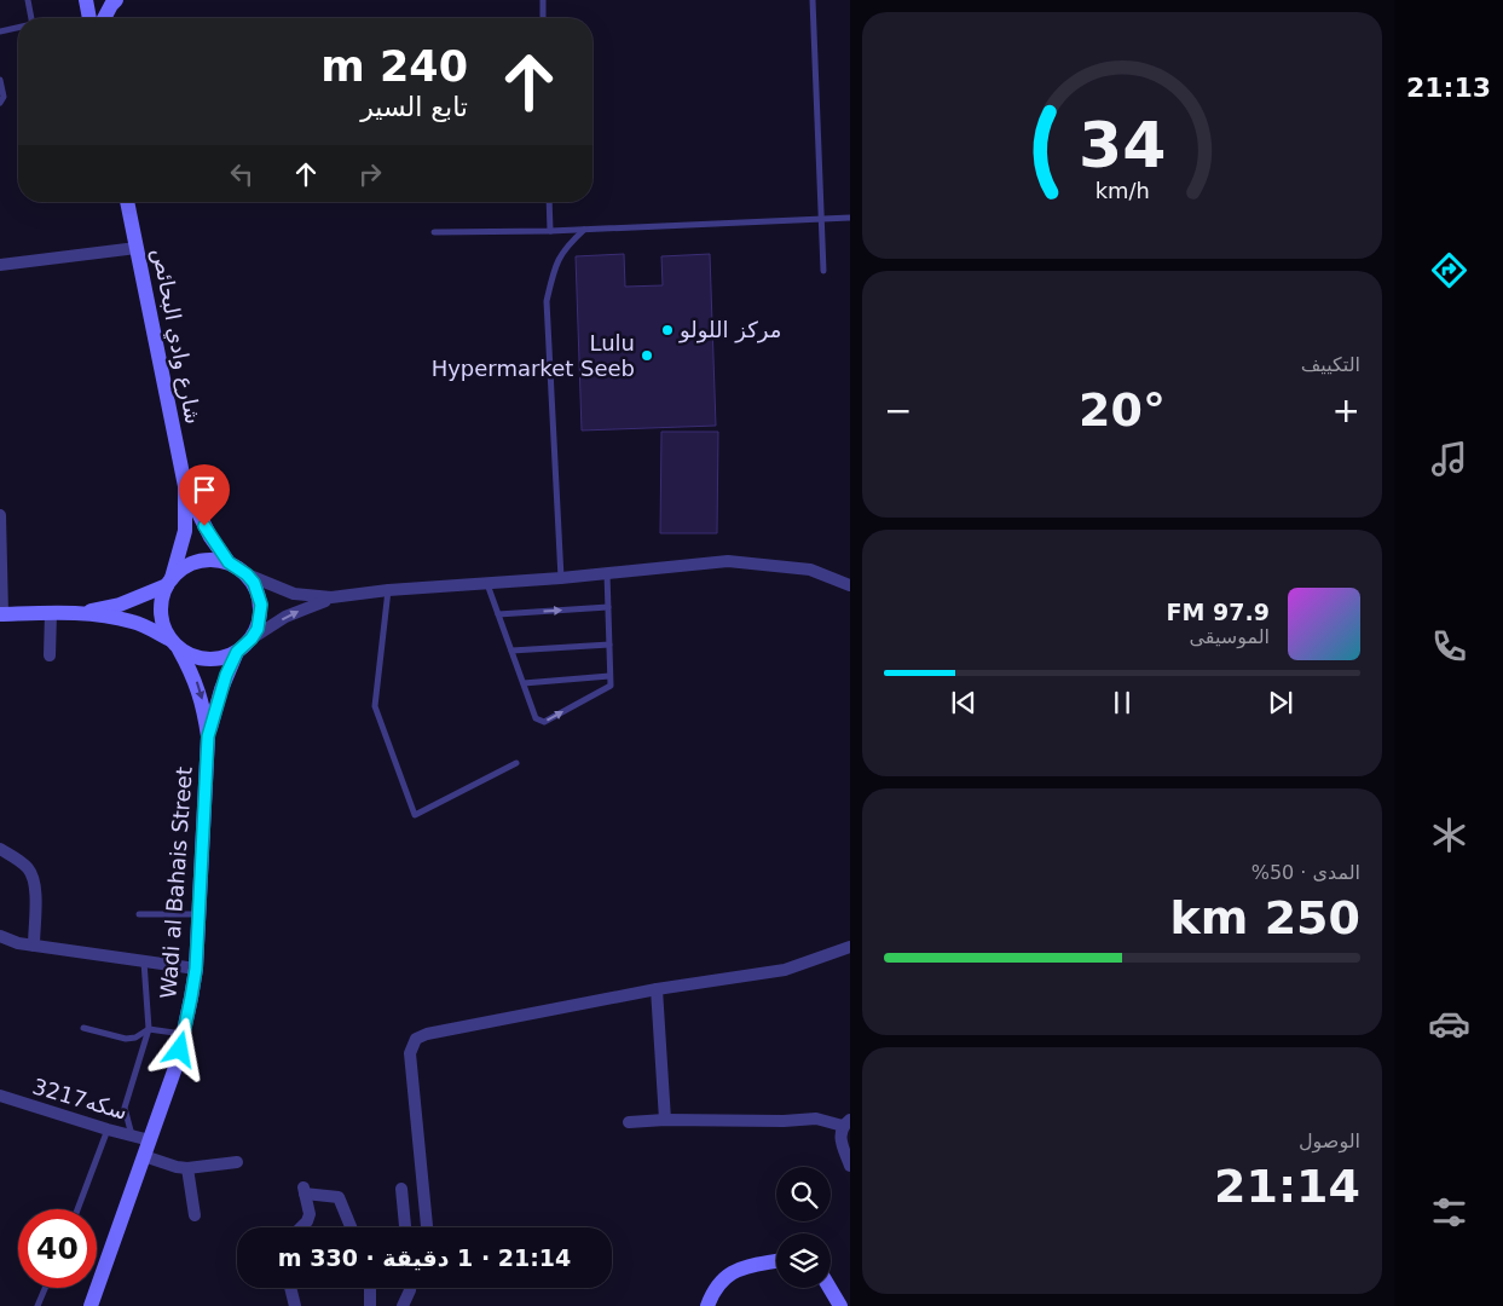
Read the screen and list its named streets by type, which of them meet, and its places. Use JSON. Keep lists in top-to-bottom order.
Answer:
{
  "streets": {
    "street": ["شارع وادي البحائص", "Wadi al Bahais Street", "سكه3217"]
  },
  "crossings": [
    ["Wadi al Bahais Street", "سكه3217"]
  ],
  "places": ["مركز اللولو", "Lulu Hypermarket Seeb"],
  "page": {
    "tabs": "21:13",
    "turn": ["240 m", "تابع السير"],
    "tile": [
      "التكييف",
      ["المدى · 50%", "250 km"],
      ["الوصول", "21:14"]
    ],
    "heat": ["−", "20°", "+"],
    "song": ["97.9 FM", "الموسيقى"],
    "limit": "40",
    "trip": "21:14 · 1 دقيقة · 330 m",
    "gauge": ["34", "km/h"]
  }
}
